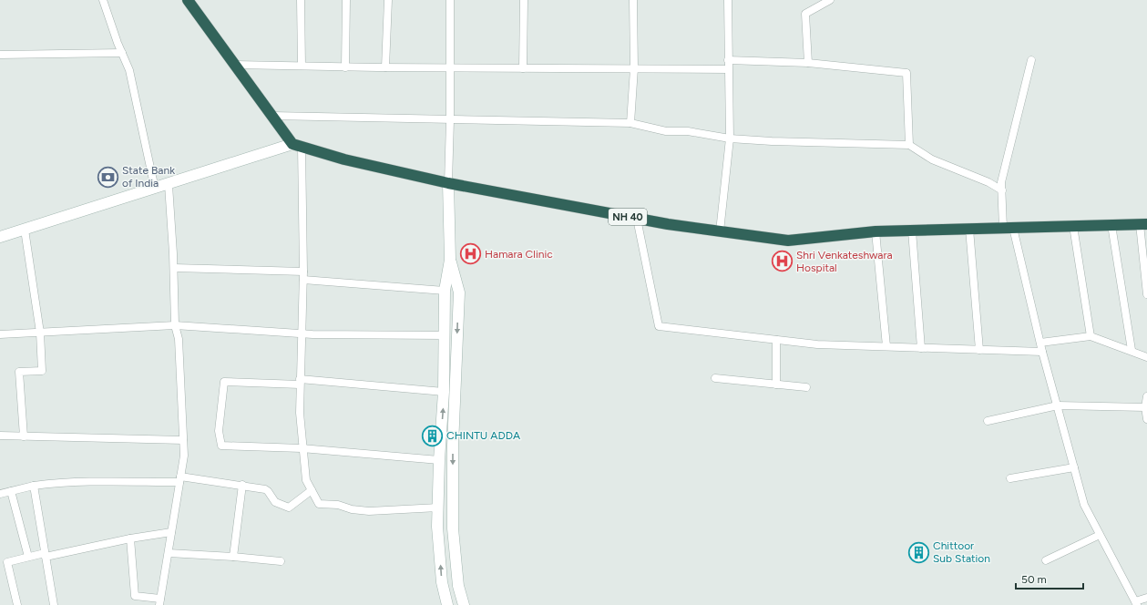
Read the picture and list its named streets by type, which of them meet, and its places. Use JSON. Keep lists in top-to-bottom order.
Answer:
{
  "streets": {
    "highway": ["NH 40"]
  },
  "places": {
    "bank": ["State Bank of India"],
    "hospital": ["Hamara Clinic", "Shri Venkateshwara Hospital"],
    "building": ["CHINTU ADDA", "Chittoor Sub Station"]
  },
  "scale_bar": "50 m"
}
